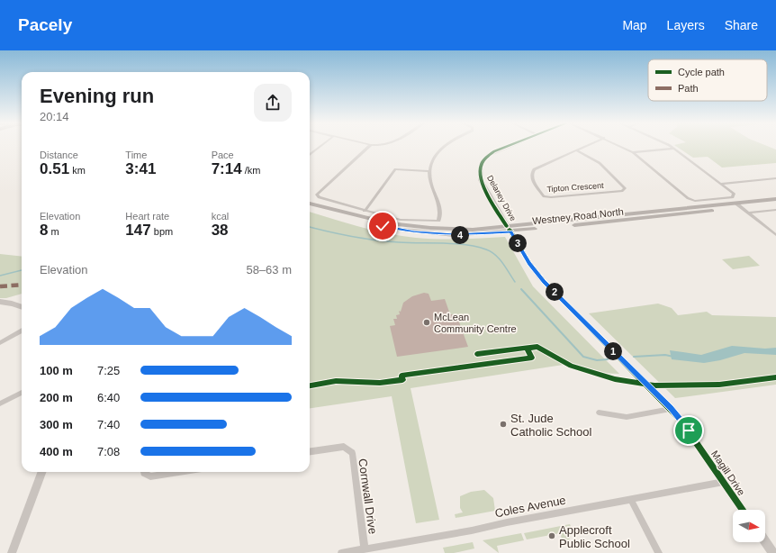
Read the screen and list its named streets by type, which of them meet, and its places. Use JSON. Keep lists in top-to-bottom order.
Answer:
{
  "streets": {
    "main road": ["Westney Road North"],
    "street": [
      "Tipton Crescent",
      "Delaney Drive",
      "Magill Drive",
      "Cornwall Drive",
      "Coles Avenue"
    ]
  },
  "crossings": [
    ["Delaney Drive", "Westney Road North"],
    ["Delaney Drive", "Magill Drive"],
    ["Westney Road North", "Magill Drive"],
    ["Magill Drive", "Coles Avenue"],
    ["Cornwall Drive", "Coles Avenue"]
  ],
  "places": ["McLean Community Centre", "St. Jude Catholic School", "Applecroft Public School"],
  "legend": ["Cycle path", "Path"],
  "north": "right",
  "page": {
    "header": "Pacely",
    "nav": ["Map", "Layers", "Share"],
    "heading": ["Evening run", "20:14"],
    "stats": [
      ["Distance", "0.51 km"],
      ["Time", "3:41"],
      ["Pace", "7:14 /km"],
      ["Elevation", "8 m"],
      ["Heart rate", "147 bpm"],
      ["kcal", "38"]
    ],
    "pins": [
      "4",
      "3",
      "2",
      "1"
    ],
    "chart": ["Elevation", "58–63 m"],
    "list": [
      {
        "name": "100 m",
        "note": "7:25"
      },
      {
        "name": "200 m",
        "note": "6:40"
      },
      {
        "name": "300 m",
        "note": "7:40"
      },
      {
        "name": "400 m",
        "note": "7:08"
      }
    ]
  }
}
